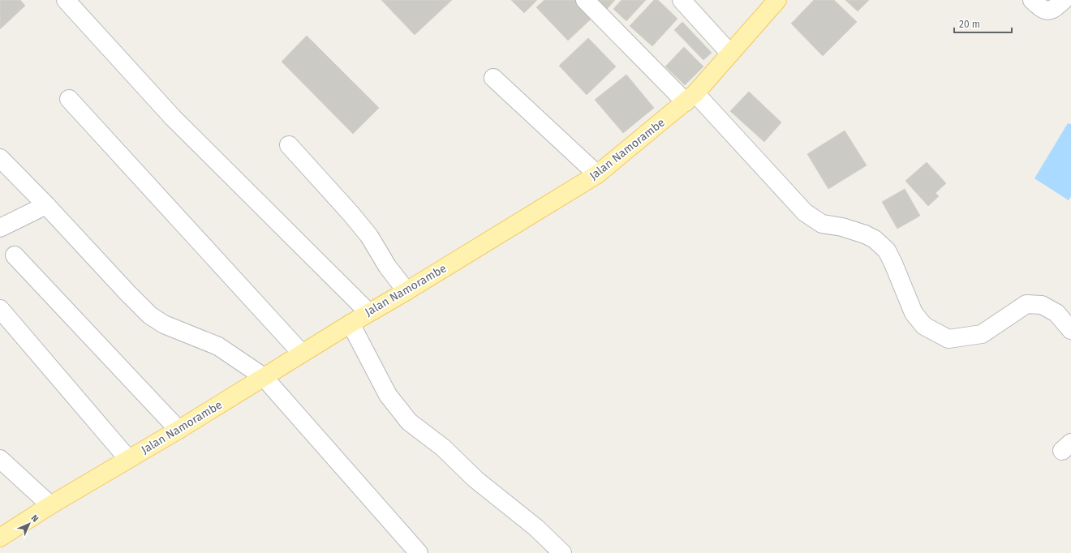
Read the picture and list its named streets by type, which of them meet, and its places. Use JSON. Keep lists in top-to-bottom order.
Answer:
{
  "streets": {
    "main road": ["Jalan Namorambe"]
  },
  "scale_bar": "20 m",
  "north": "top right"
}
